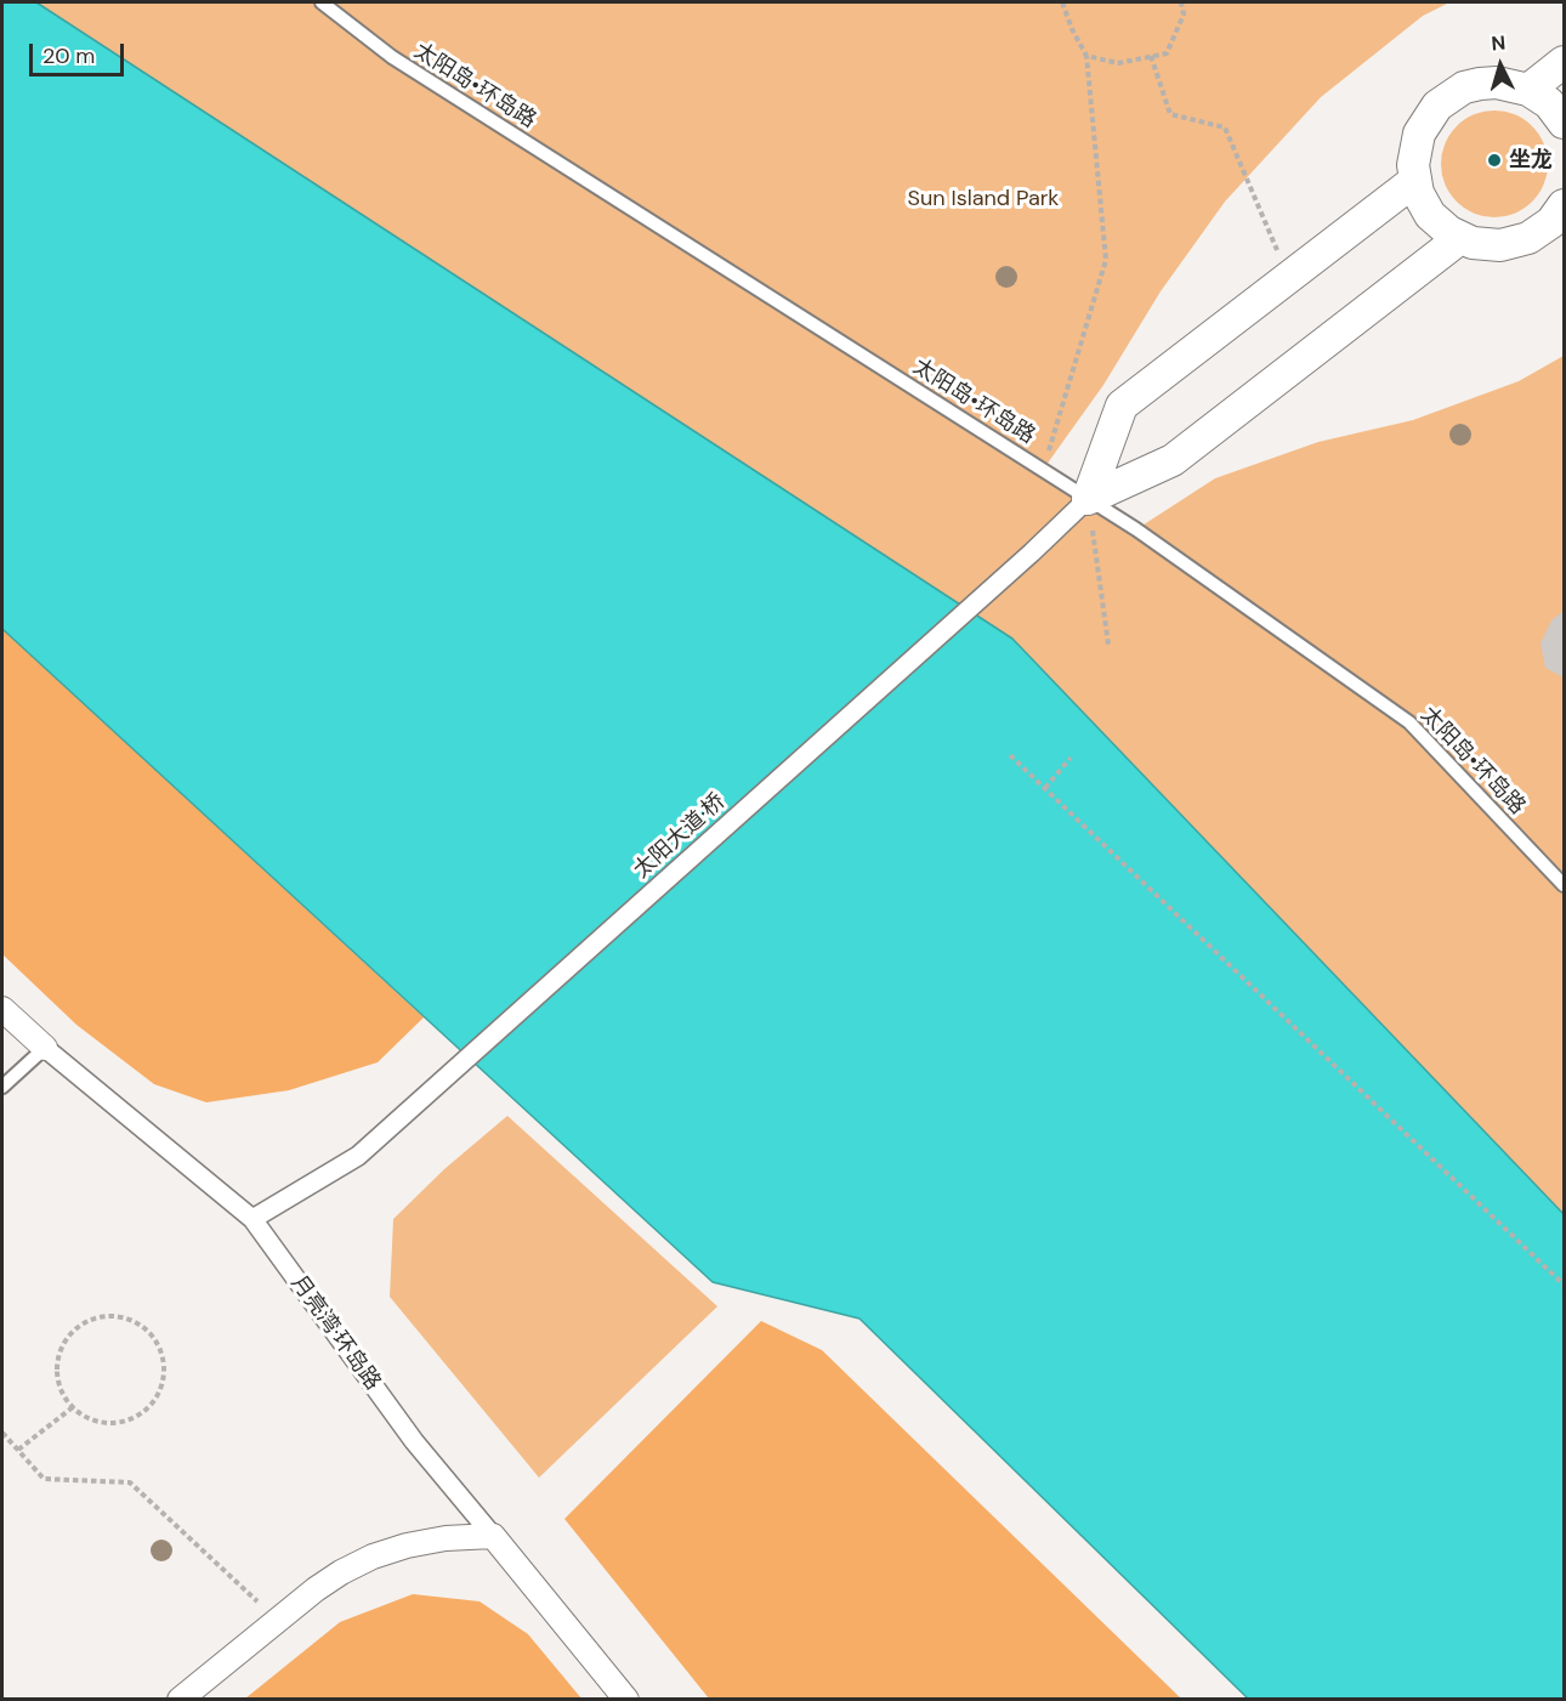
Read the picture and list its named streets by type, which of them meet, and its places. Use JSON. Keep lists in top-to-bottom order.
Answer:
{
  "streets": {
    "street": ["太阳大道·桥", "月亮湾·环岛路"],
    "lane": ["太阳岛•环岛路"]
  },
  "crossings": [
    ["太阳岛•环岛路", "太阳大道·桥"],
    ["太阳大道·桥", "月亮湾·环岛路"]
  ],
  "parks": ["Sun Island Park"],
  "places": ["坐龙"],
  "scale_bar": "20 m",
  "north": "top"
}
